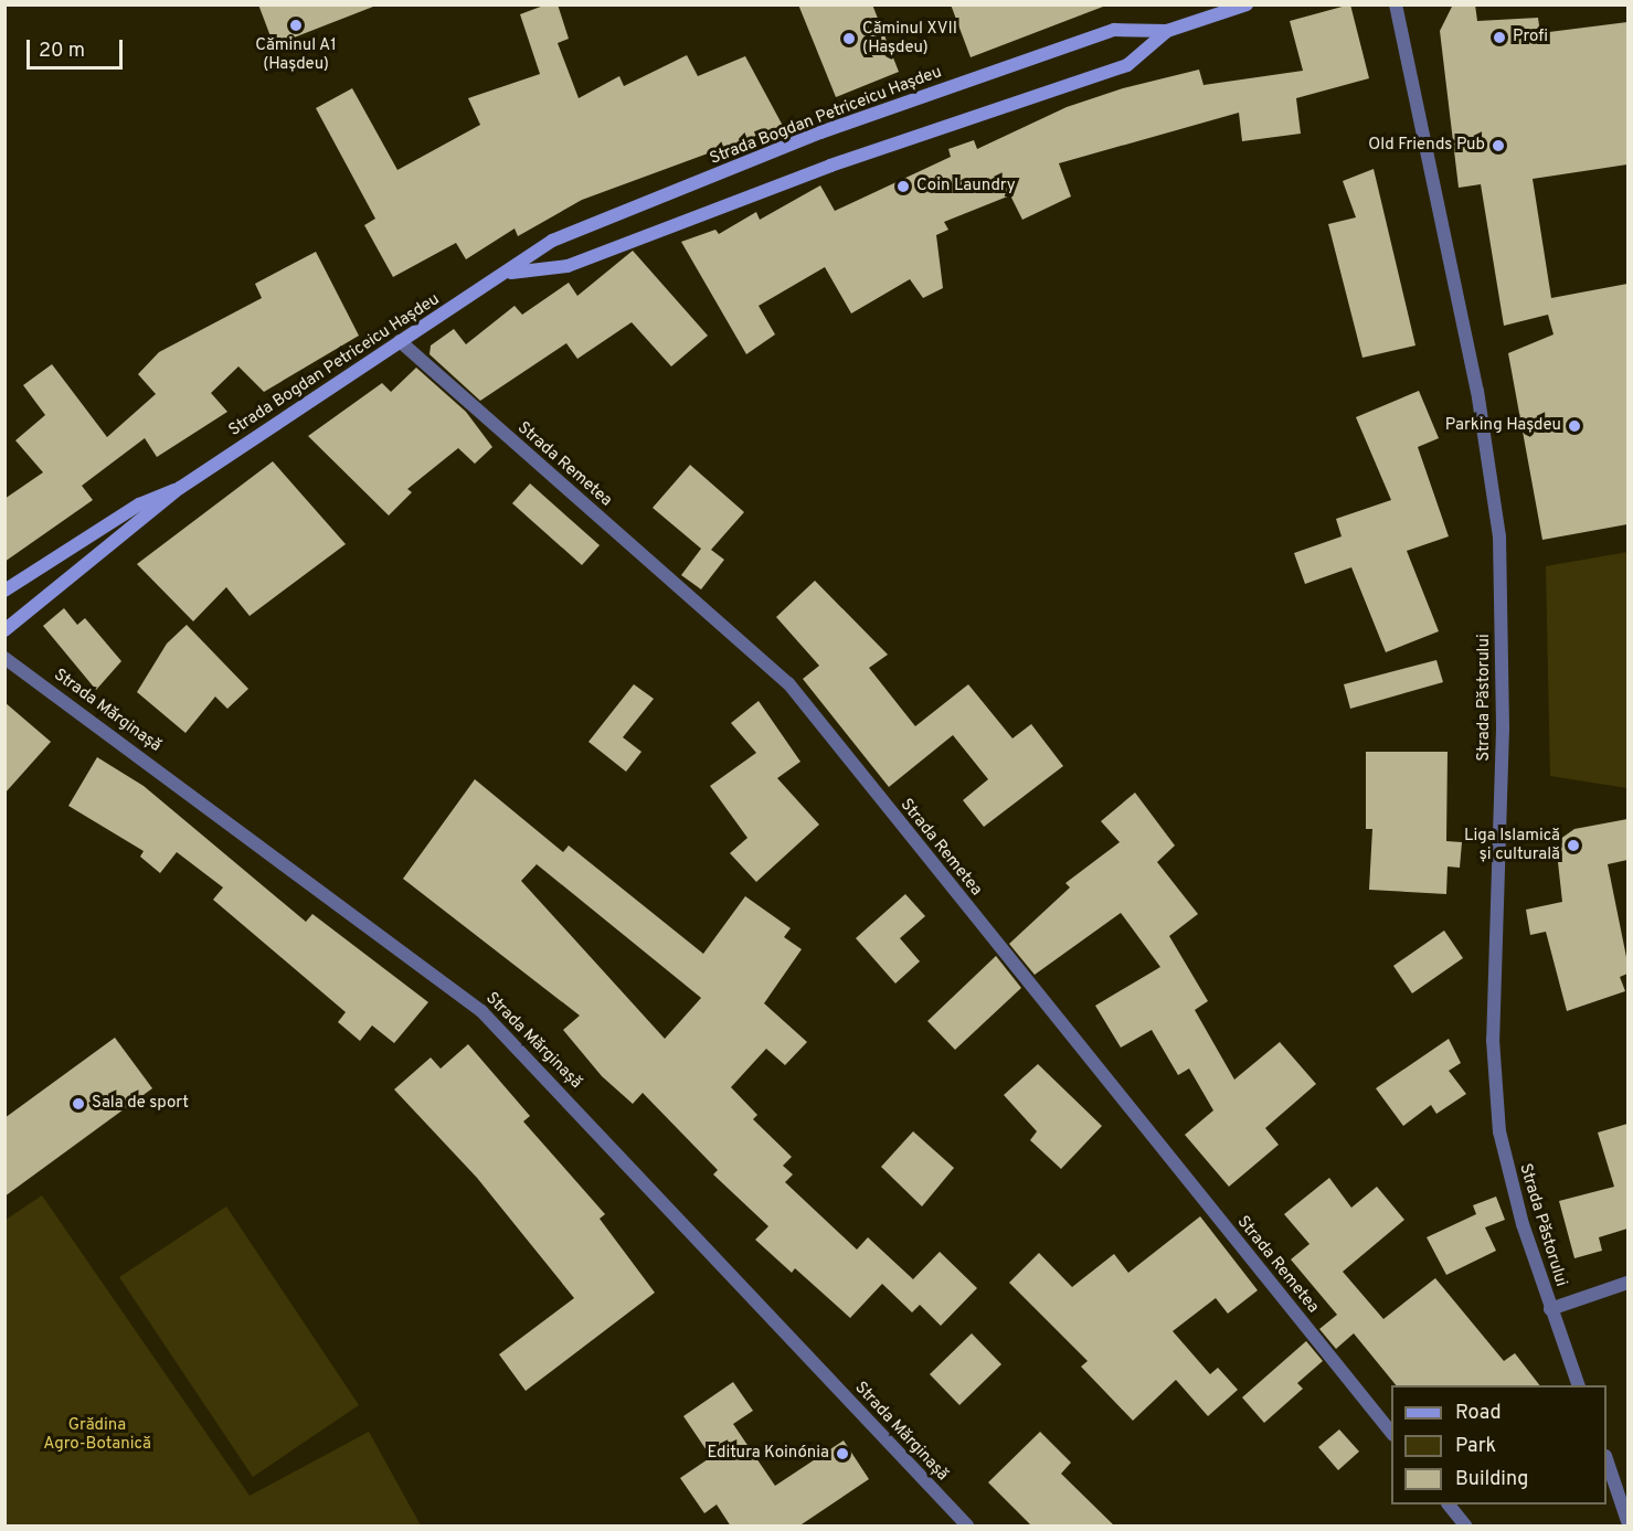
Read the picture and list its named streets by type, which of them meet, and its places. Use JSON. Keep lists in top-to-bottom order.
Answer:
{
  "streets": {
    "street": [
      "Strada Bogdan Petriceicu Hașdeu",
      "Strada Remetea",
      "Strada Păstorului",
      "Strada Mărginașă"
    ]
  },
  "crossings": [
    ["Strada Bogdan Petriceicu Hașdeu", "Strada Remetea"]
  ],
  "parks": ["Grădina Agro-Botanică"],
  "places": [
    "Căminul A1 (Hașdeu)",
    "Profi",
    "Căminul XVII (Hașdeu)",
    "Old Friends Pub",
    "Coin Laundry",
    "Parking Hașdeu",
    "Liga Islamică și culturală",
    "Sala de sport",
    "Editura Koinónia"
  ],
  "legend": ["Road", "Park", "Building"],
  "scale_bar": "20 m"
}
